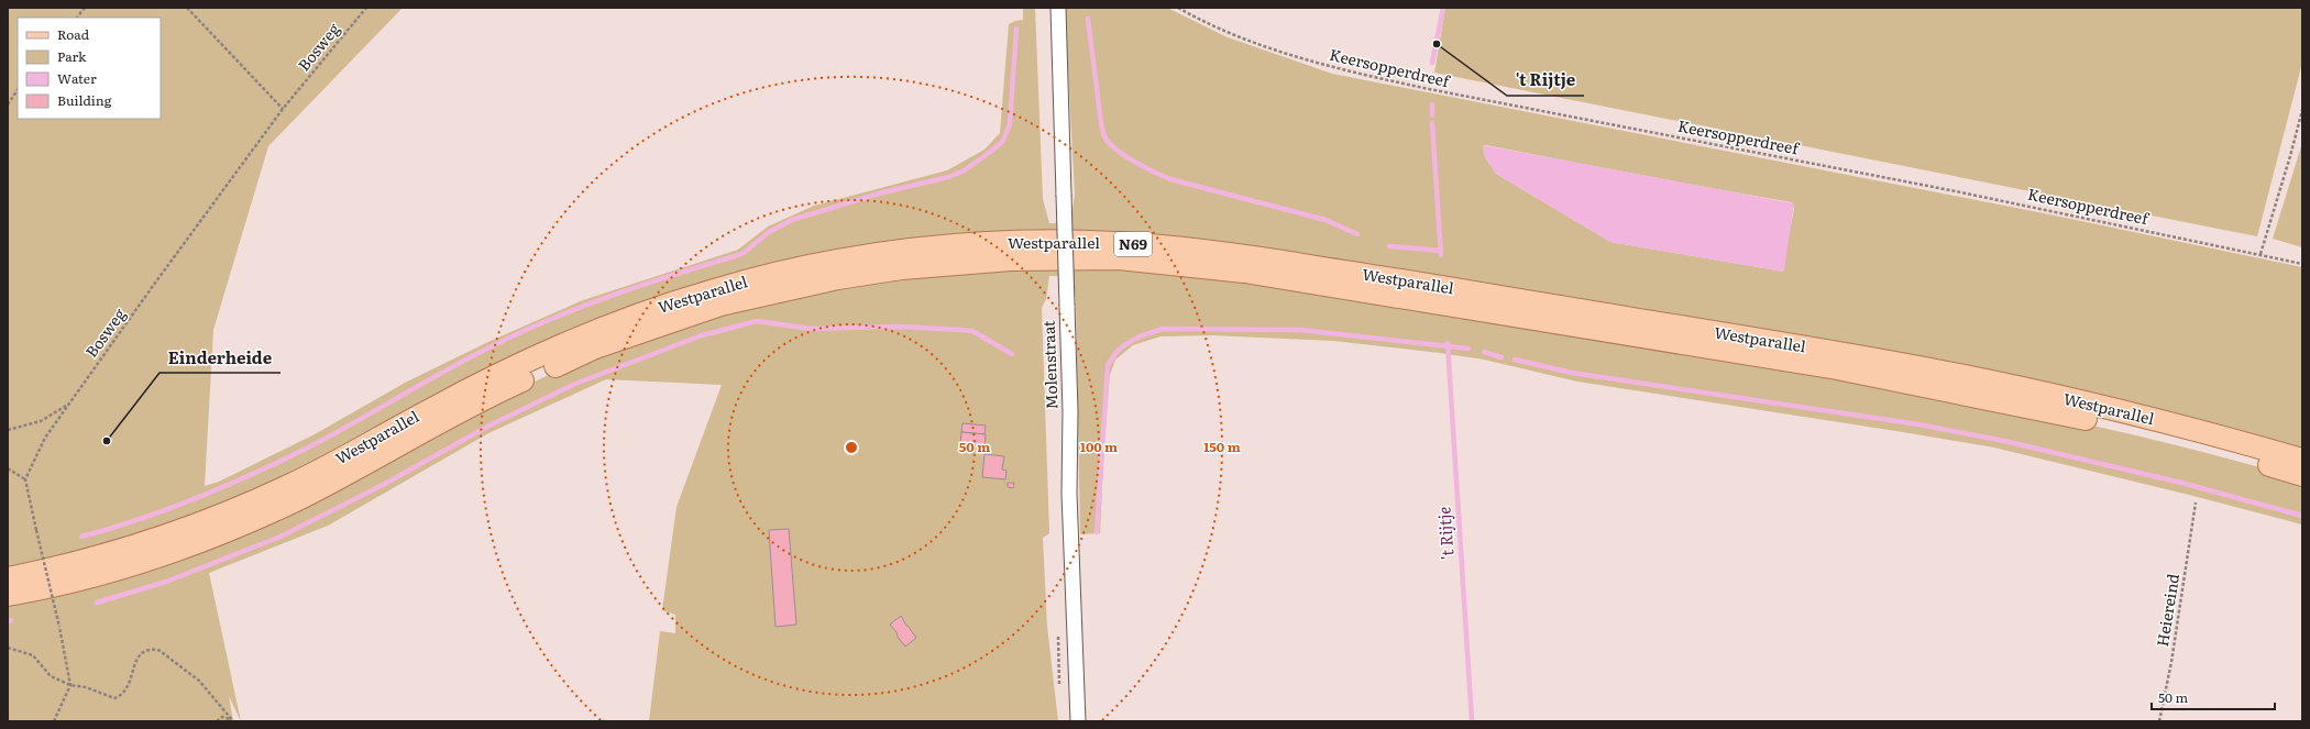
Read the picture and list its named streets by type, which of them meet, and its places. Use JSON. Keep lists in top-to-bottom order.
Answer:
{
  "streets": {
    "main road": ["Westparallel", "N69"],
    "street": ["Molenstraat"],
    "path": ["Bosweg", "Keersopperdreef", "Heiereind"]
  },
  "water": ["'t Rijtje"],
  "places": ["'t Rijtje", "Einderheide"],
  "legend": [
    "Road",
    "Park",
    "Water",
    "Building"
  ],
  "scale_bar": "50 m",
  "rings": ["50 m", "100 m", "150 m"]
}
